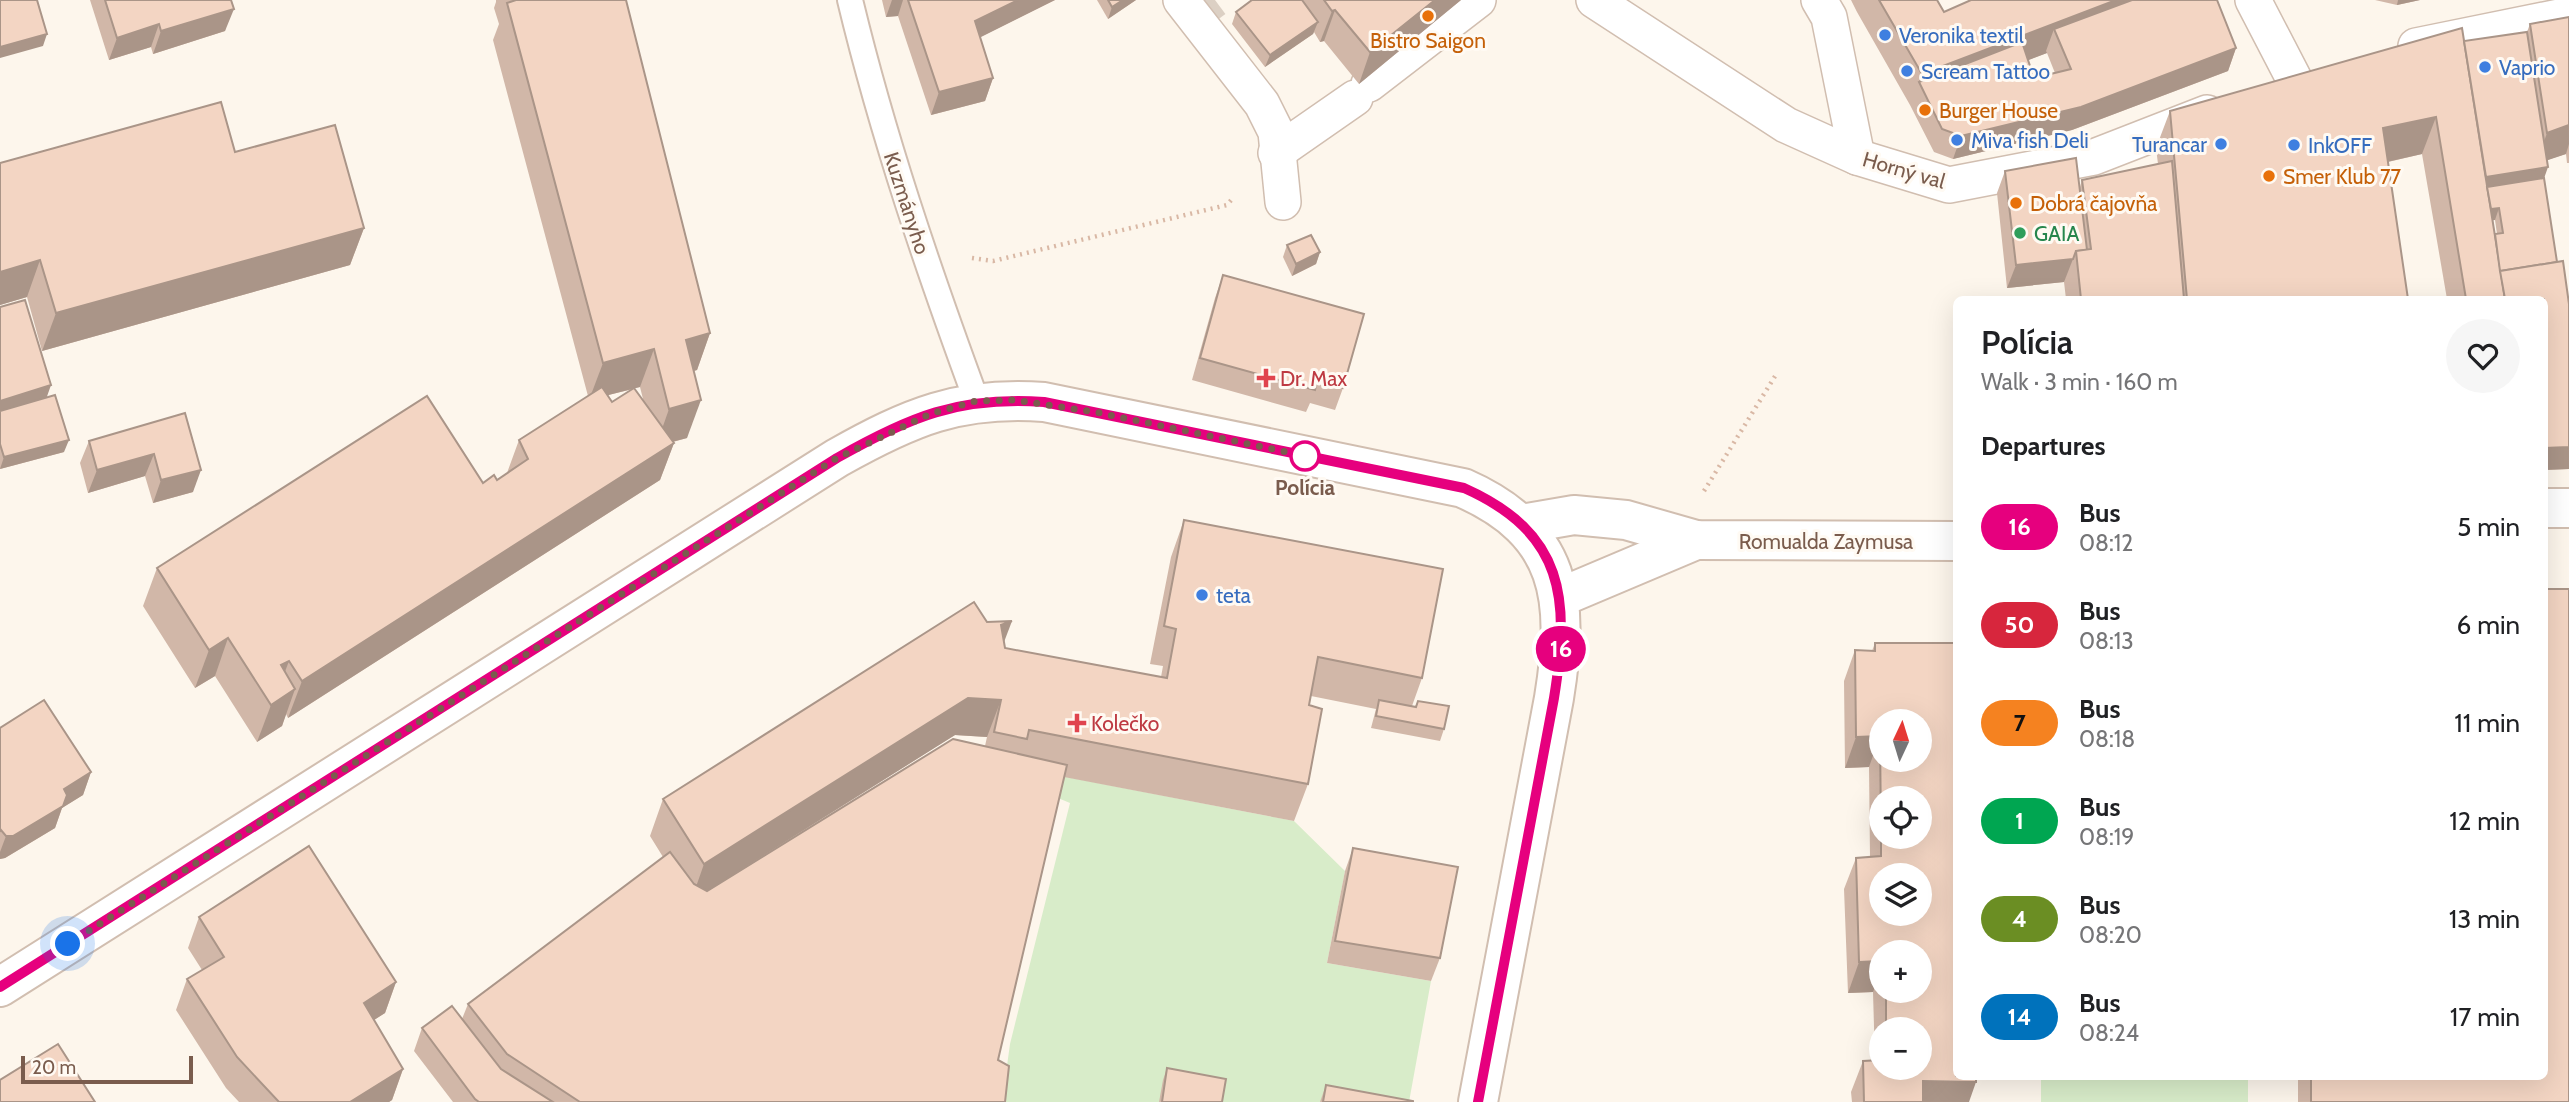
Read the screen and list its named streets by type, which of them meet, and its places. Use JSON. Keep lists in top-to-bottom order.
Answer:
{
  "streets": {
    "street": ["Horný val", "Romualda Zaymusa"],
    "lane": ["Kuzmányho"]
  },
  "places": {
    "other": [
      "Bistro Saigon",
      "Veronika textil",
      "Vaprio",
      "Scream Tattoo",
      "Burger House",
      "Miva fish Deli",
      "Turancar",
      "InkOFF",
      "Smer Klub 77",
      "Dobrá čajovňa",
      "GAIA",
      "Polícia",
      "teta"
    ],
    "health": ["Dr. Max", "Kolečko"]
  },
  "lines": ["bus line 16"],
  "scale_bar": "20 m",
  "north": "top",
  "page": {
    "on_map": "16",
    "heading": [
      ["Polícia", "Walk · 3 min · 160 m"],
      "Departures"
    ],
    "list": [
      {
        "mark": "16",
        "name": "Bus",
        "note": "08:12",
        "value": "5 min"
      },
      {
        "mark": "50",
        "name": "Bus",
        "note": "08:13",
        "value": "6 min"
      },
      {
        "mark": "7",
        "name": "Bus",
        "note": "08:18",
        "value": "11 min"
      },
      {
        "mark": "1",
        "name": "Bus",
        "note": "08:19",
        "value": "12 min"
      },
      {
        "mark": "4",
        "name": "Bus",
        "note": "08:20",
        "value": "13 min"
      },
      {
        "mark": "14",
        "name": "Bus",
        "note": "08:24",
        "value": "17 min"
      }
    ],
    "map_buttons": ["+", "−"],
    "scale": "20 m"
  }
}
